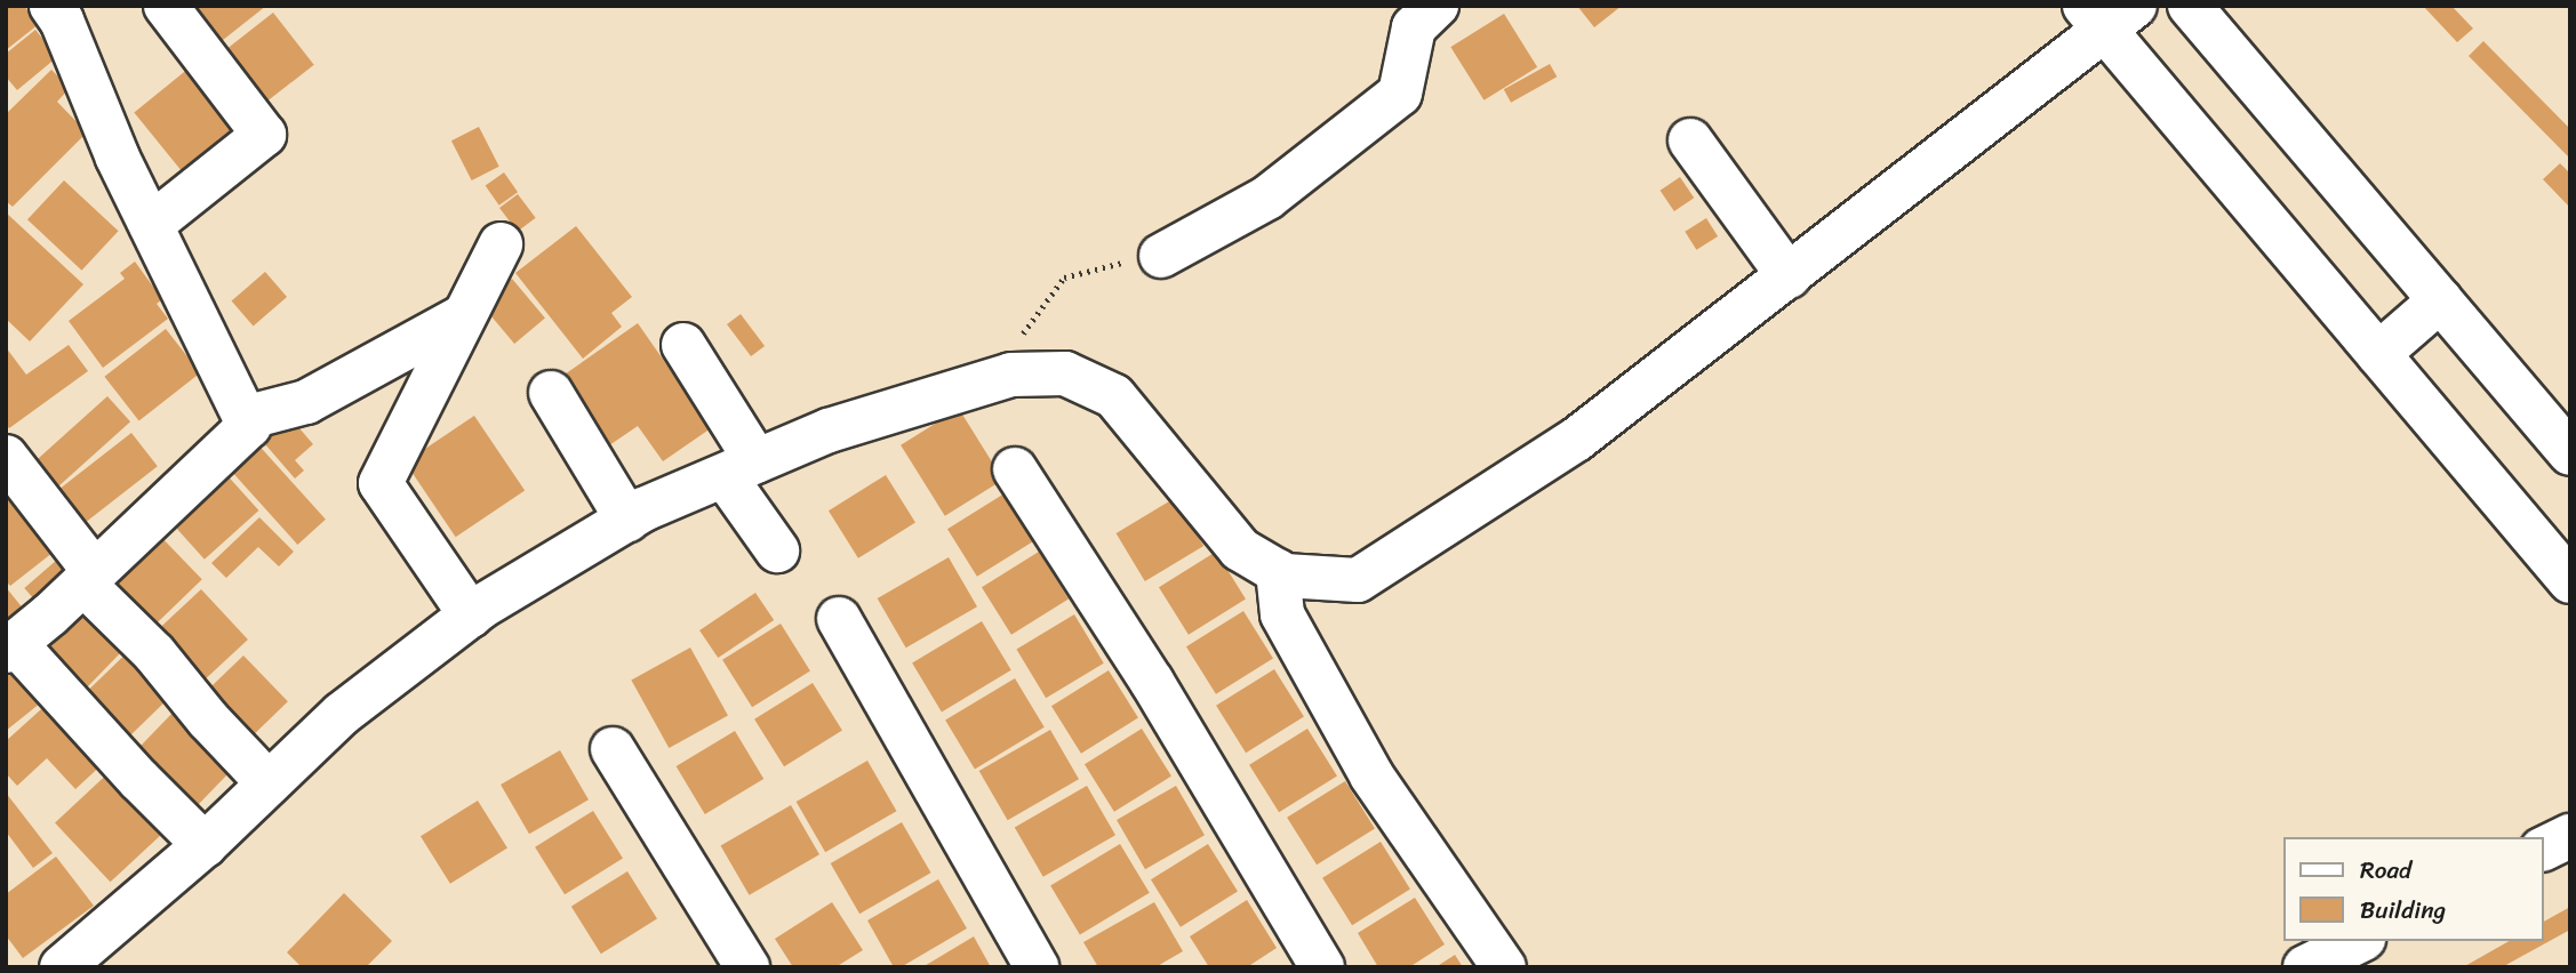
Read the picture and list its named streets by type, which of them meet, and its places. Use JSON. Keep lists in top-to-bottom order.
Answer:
{
  "legend": ["Road", "Building"]
}
